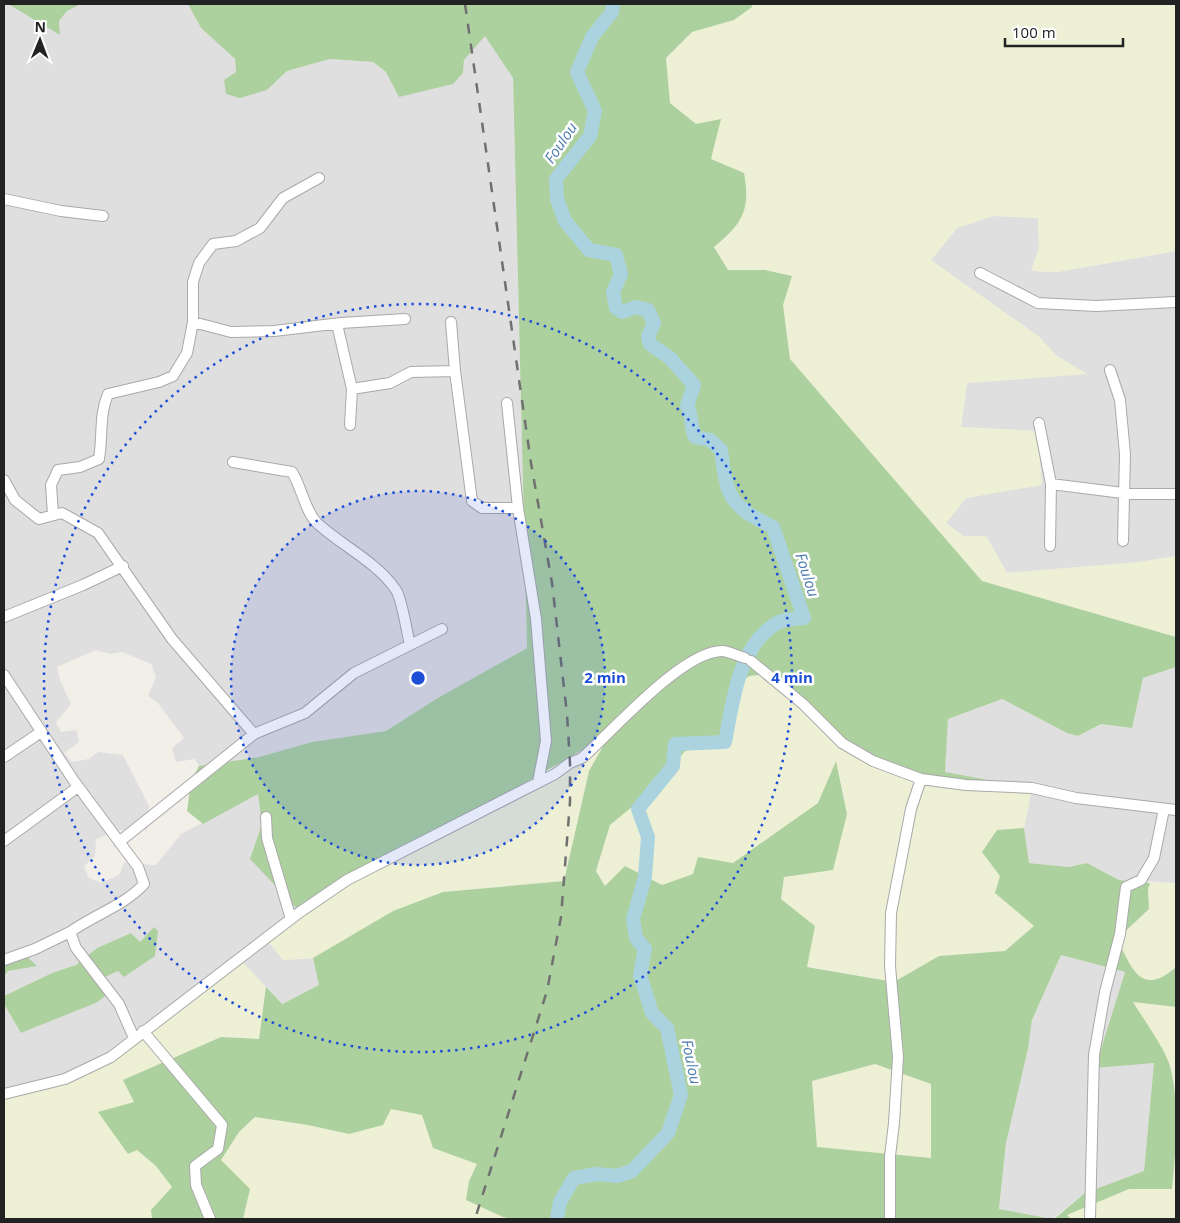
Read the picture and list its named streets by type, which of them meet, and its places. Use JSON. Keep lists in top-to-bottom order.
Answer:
{
  "water": ["Foulou"],
  "scale_bar": "100 m",
  "north": "top",
  "rings": ["2 min", "4 min"]
}
